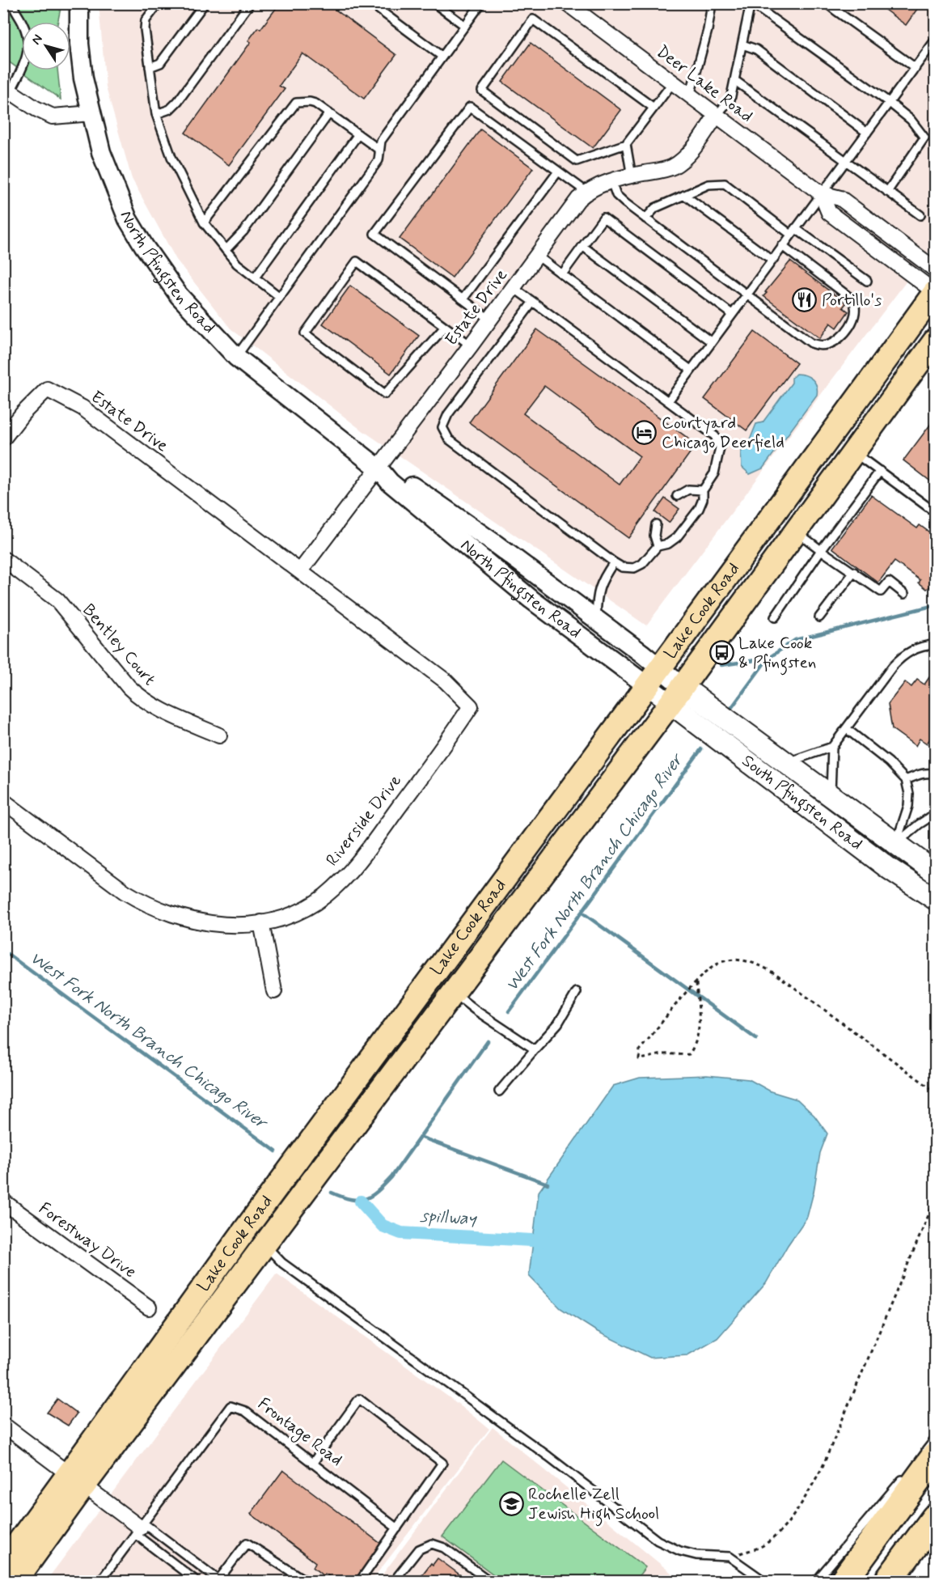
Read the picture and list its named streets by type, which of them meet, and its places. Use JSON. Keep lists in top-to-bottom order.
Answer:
{
  "streets": {
    "main road": ["Lake Cook Road", "South Pfingsten Road"],
    "street": [
      "Deer Lake Road",
      "North Pfingsten Road",
      "Estate Drive",
      "Bentley Court",
      "Riverside Drive",
      "Forestway Drive"
    ],
    "lane": ["Frontage Road"]
  },
  "crossings": [
    ["Deer Lake Road", "Estate Drive"],
    ["Deer Lake Road", "Lake Cook Road"],
    ["North Pfingsten Road", "Estate Drive"],
    ["North Pfingsten Road", "Lake Cook Road"],
    ["North Pfingsten Road", "South Pfingsten Road"],
    ["Estate Drive", "Riverside Drive"],
    ["Lake Cook Road", "South Pfingsten Road"]
  ],
  "water": ["West Fork North Branch Chicago River", "spillway"],
  "places": {
    "restaurant": ["Portillo's"],
    "hotel": ["Courtyard Chicago Deerfield"],
    "bus stop": ["Lake Cook & Pfingsten"],
    "school or university": ["Rochelle Zell Jewish High School"]
  },
  "north": "top left"
}
